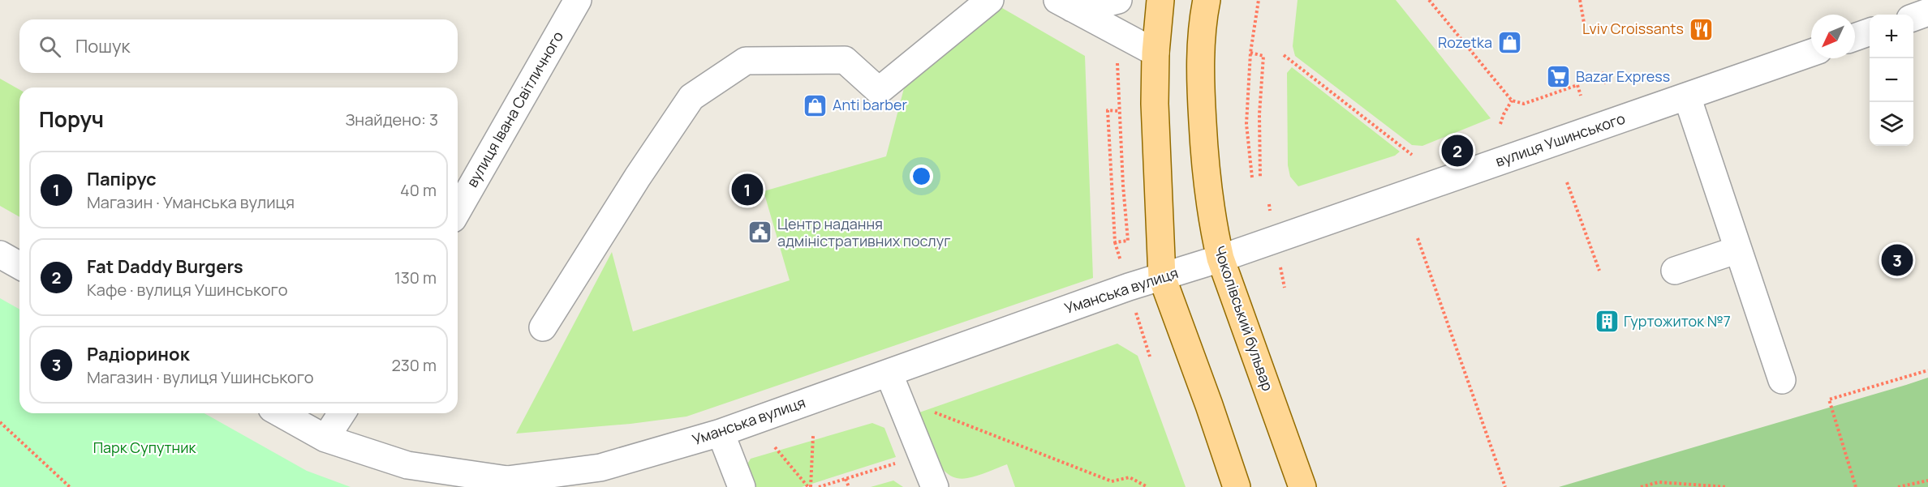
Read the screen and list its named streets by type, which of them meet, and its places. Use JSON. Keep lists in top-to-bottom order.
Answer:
{
  "streets": {
    "main road": ["Чоколівський бульвар"],
    "street": ["вулиця Івана Світличного", "вулиця Ушинського", "Уманська вулиця"]
  },
  "crossings": [
    ["вулиця Ушинського", "Уманська вулиця"],
    ["вулиця Ушинського", "Чоколівський бульвар"],
    ["Уманська вулиця", "Чоколівський бульвар"]
  ],
  "parks": ["Парк Супутник"],
  "places": {
    "restaurant": ["Lviv Croissants"],
    "shop": ["Rozetka", "Anti barber"],
    "supermarket": ["Bazar Express"],
    "public building": ["Центр надання адміністративних послуг"],
    "building": ["Гуртожиток №7"]
  },
  "north": "bottom left",
  "page": {
    "map_buttons": ["+", "−"],
    "search": "Пошук",
    "heading": ["Поруч", "Знайдено: 3"],
    "pins": ["2", "1", "3"],
    "list": [
      {
        "mark": "1",
        "name": "Папірус",
        "note": "Магазин · Уманська вулиця",
        "value": "40 m"
      },
      {
        "mark": "2",
        "name": "Fat Daddy Burgers",
        "note": "Кафе · вулиця Ушинського",
        "value": "130 m"
      },
      {
        "mark": "3",
        "name": "Радіоринок",
        "note": "Магазин · вулиця Ушинського",
        "value": "230 m"
      }
    ]
  }
}
